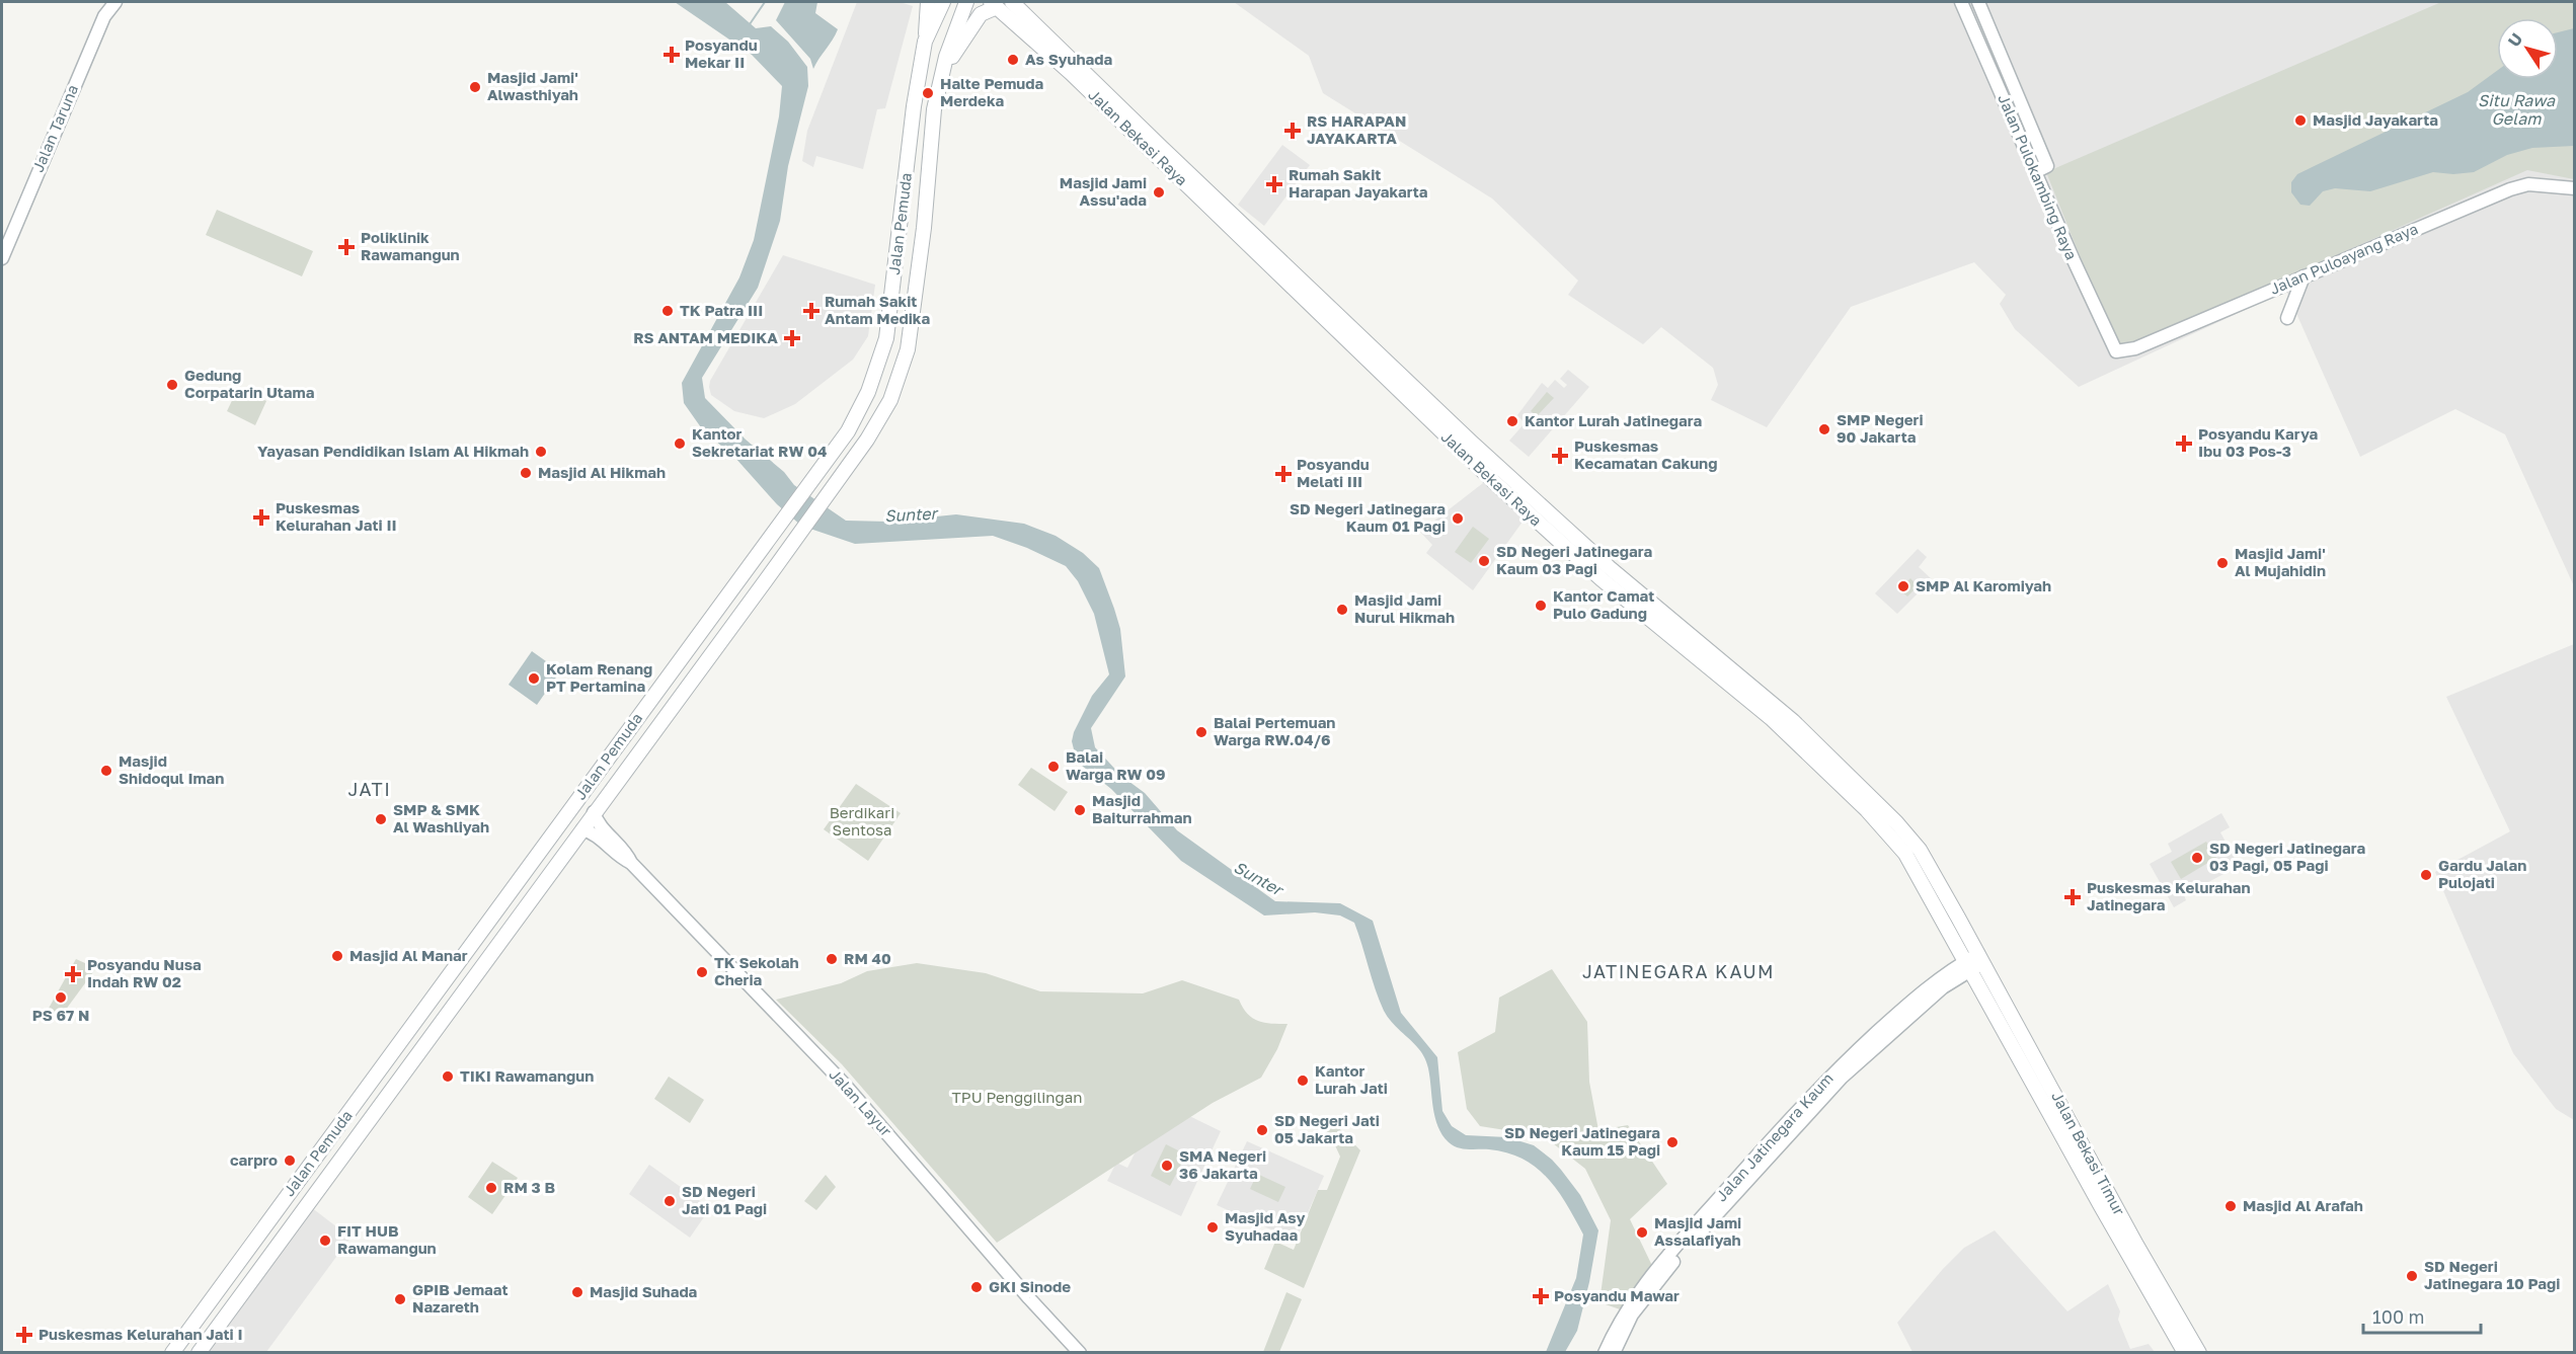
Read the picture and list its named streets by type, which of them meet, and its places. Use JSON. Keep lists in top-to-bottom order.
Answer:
{
  "streets": {
    "main road": ["Jalan Bekasi Raya", "Jalan Pemuda", "Jalan Bekasi Timur"],
    "street": [
      "Jalan Taruna",
      "Jalan Pulokambing Raya",
      "Jalan Puloayang Raya",
      "Jalan Layur",
      "Jalan Jatinegara Kaum"
    ]
  },
  "crossings": [
    ["Jalan Bekasi Raya", "Jalan Jatinegara Kaum"],
    ["Jalan Bekasi Raya", "Jalan Bekasi Timur"],
    ["Jalan Pulokambing Raya", "Jalan Puloayang Raya"],
    ["Jalan Pemuda", "Jalan Layur"],
    ["Jalan Jatinegara Kaum", "Jalan Bekasi Timur"]
  ],
  "districts": ["JATI", "JATINEGARA KAUM"],
  "water": ["Situ Rawa Gelam", "Sunter"],
  "parks": ["Berdikari Sentosa", "TPU Penggilingan"],
  "places": {
    "health": [
      "Posyandu Mekar II",
      "RS HARAPAN JAYAKARTA",
      "Rumah Sakit Harapan Jayakarta",
      "Poliklinik Rawamangun",
      "Rumah Sakit Antam Medika",
      "RS ANTAM MEDIKA",
      "Posyandu Karya Ibu 03 Pos-3",
      "Puskesmas Kecamatan Cakung",
      "Posyandu Melati III",
      "Puskesmas Kelurahan Jati II",
      "Puskesmas Kelurahan Jatinegara",
      "Posyandu Nusa Indah RW 02",
      "Posyandu Mawar",
      "Puskesmas Kelurahan Jati I"
    ],
    "other": [
      "As Syuhada",
      "Masjid Jami' Alwasthiyah",
      "Halte Pemuda Merdeka",
      "Masjid Jayakarta",
      "Masjid Jami Assu'ada",
      "TK Patra III",
      "Gedung Corpatarin Utama",
      "Kantor Lurah Jatinegara",
      "SMP Negeri 90 Jakarta",
      "Kantor Sekretariat RW 04",
      "Yayasan Pendidikan Islam Al Hikmah",
      "Masjid Al Hikmah",
      "SD Negeri Jatinegara Kaum 01 Pagi",
      "SD Negeri Jatinegara Kaum 03 Pagi",
      "Masjid Jami' Al Mujahidin",
      "SMP Al Karomiyah",
      "Kantor Camat Pulo Gadung",
      "Masjid Jami Nurul Hikmah",
      "Kolam Renang PT Pertamina",
      "Balai Pertemuan Warga RW.04/6",
      "Balai Warga RW 09",
      "Masjid Shidoqul Iman",
      "Masjid Baiturrahman",
      "SMP & SMK Al Washliyah",
      "SD Negeri Jatinegara 03 Pagi, 05 Pagi",
      "Gardu Jalan Pulojati",
      "Masjid Al Manar",
      "RM 40",
      "TK Sekolah Cheria",
      "PS 67 N",
      "TIKI Rawamangun",
      "Kantor Lurah Jati",
      "SD Negeri Jati 05 Jakarta",
      "SD Negeri Jatinegara Kaum 15 Pagi",
      "carpro",
      "SMA Negeri 36 Jakarta",
      "RM 3 B",
      "SD Negeri Jati 01 Pagi",
      "Masjid Al Arafah",
      "Masjid Asy Syuhadaa",
      "Masjid Jami Assalafiyah",
      "FIT HUB Rawamangun",
      "SD Negeri Jatinegara 10 Pagi",
      "GKI Sinode",
      "Masjid Suhada",
      "GPIB Jemaat Nazareth"
    ]
  },
  "scale_bar": "100 m",
  "north": "top left"
}
